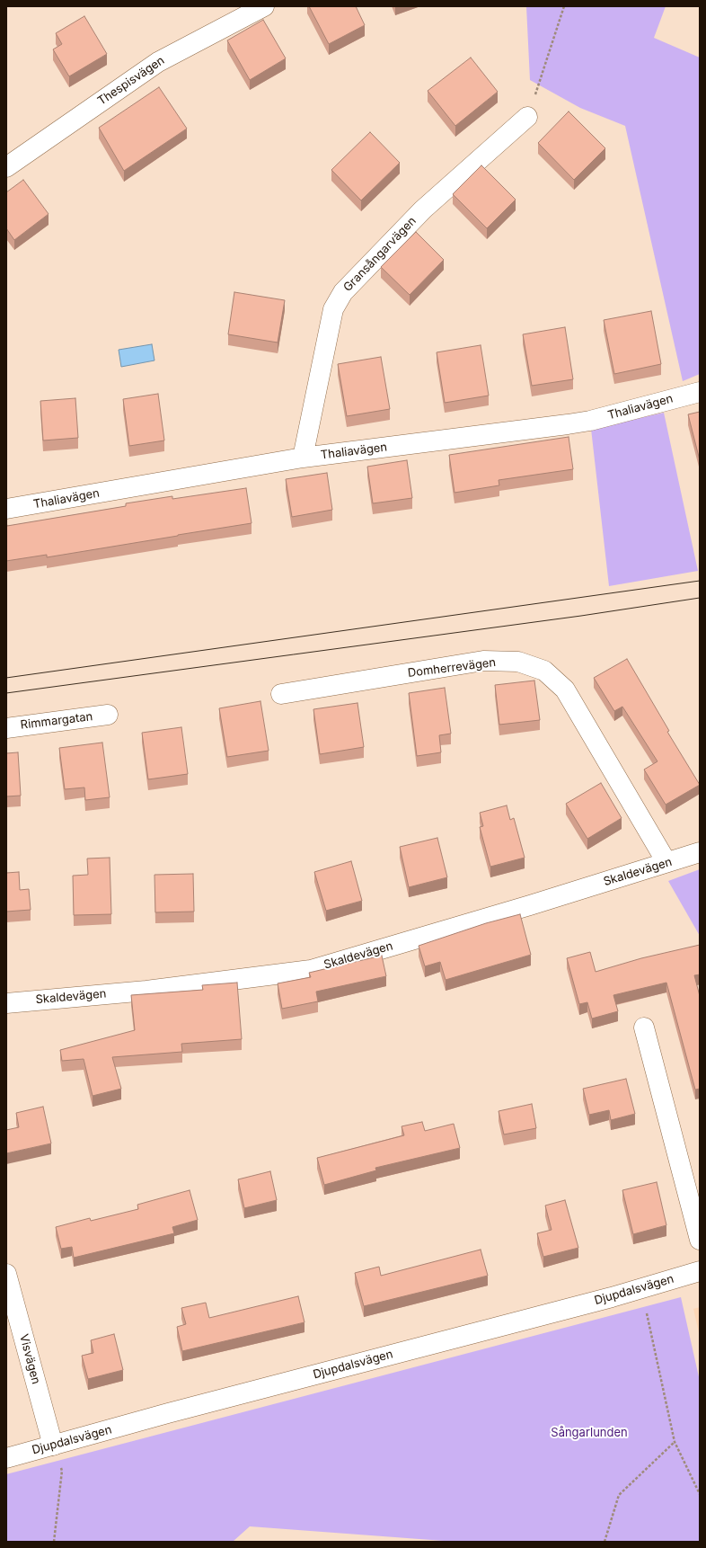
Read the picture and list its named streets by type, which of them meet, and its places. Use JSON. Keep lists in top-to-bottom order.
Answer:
{
  "streets": {
    "street": [
      "Thespisvägen",
      "Gransångarvägen",
      "Thaliavägen",
      "Domherrevägen",
      "Rimmargatan",
      "Skaldevägen",
      "Djupdalsvägen",
      "Visvägen"
    ]
  },
  "crossings": [
    ["Gransångarvägen", "Thaliavägen"],
    ["Domherrevägen", "Skaldevägen"],
    ["Djupdalsvägen", "Visvägen"]
  ],
  "parks": ["Sångarlunden"]
}
